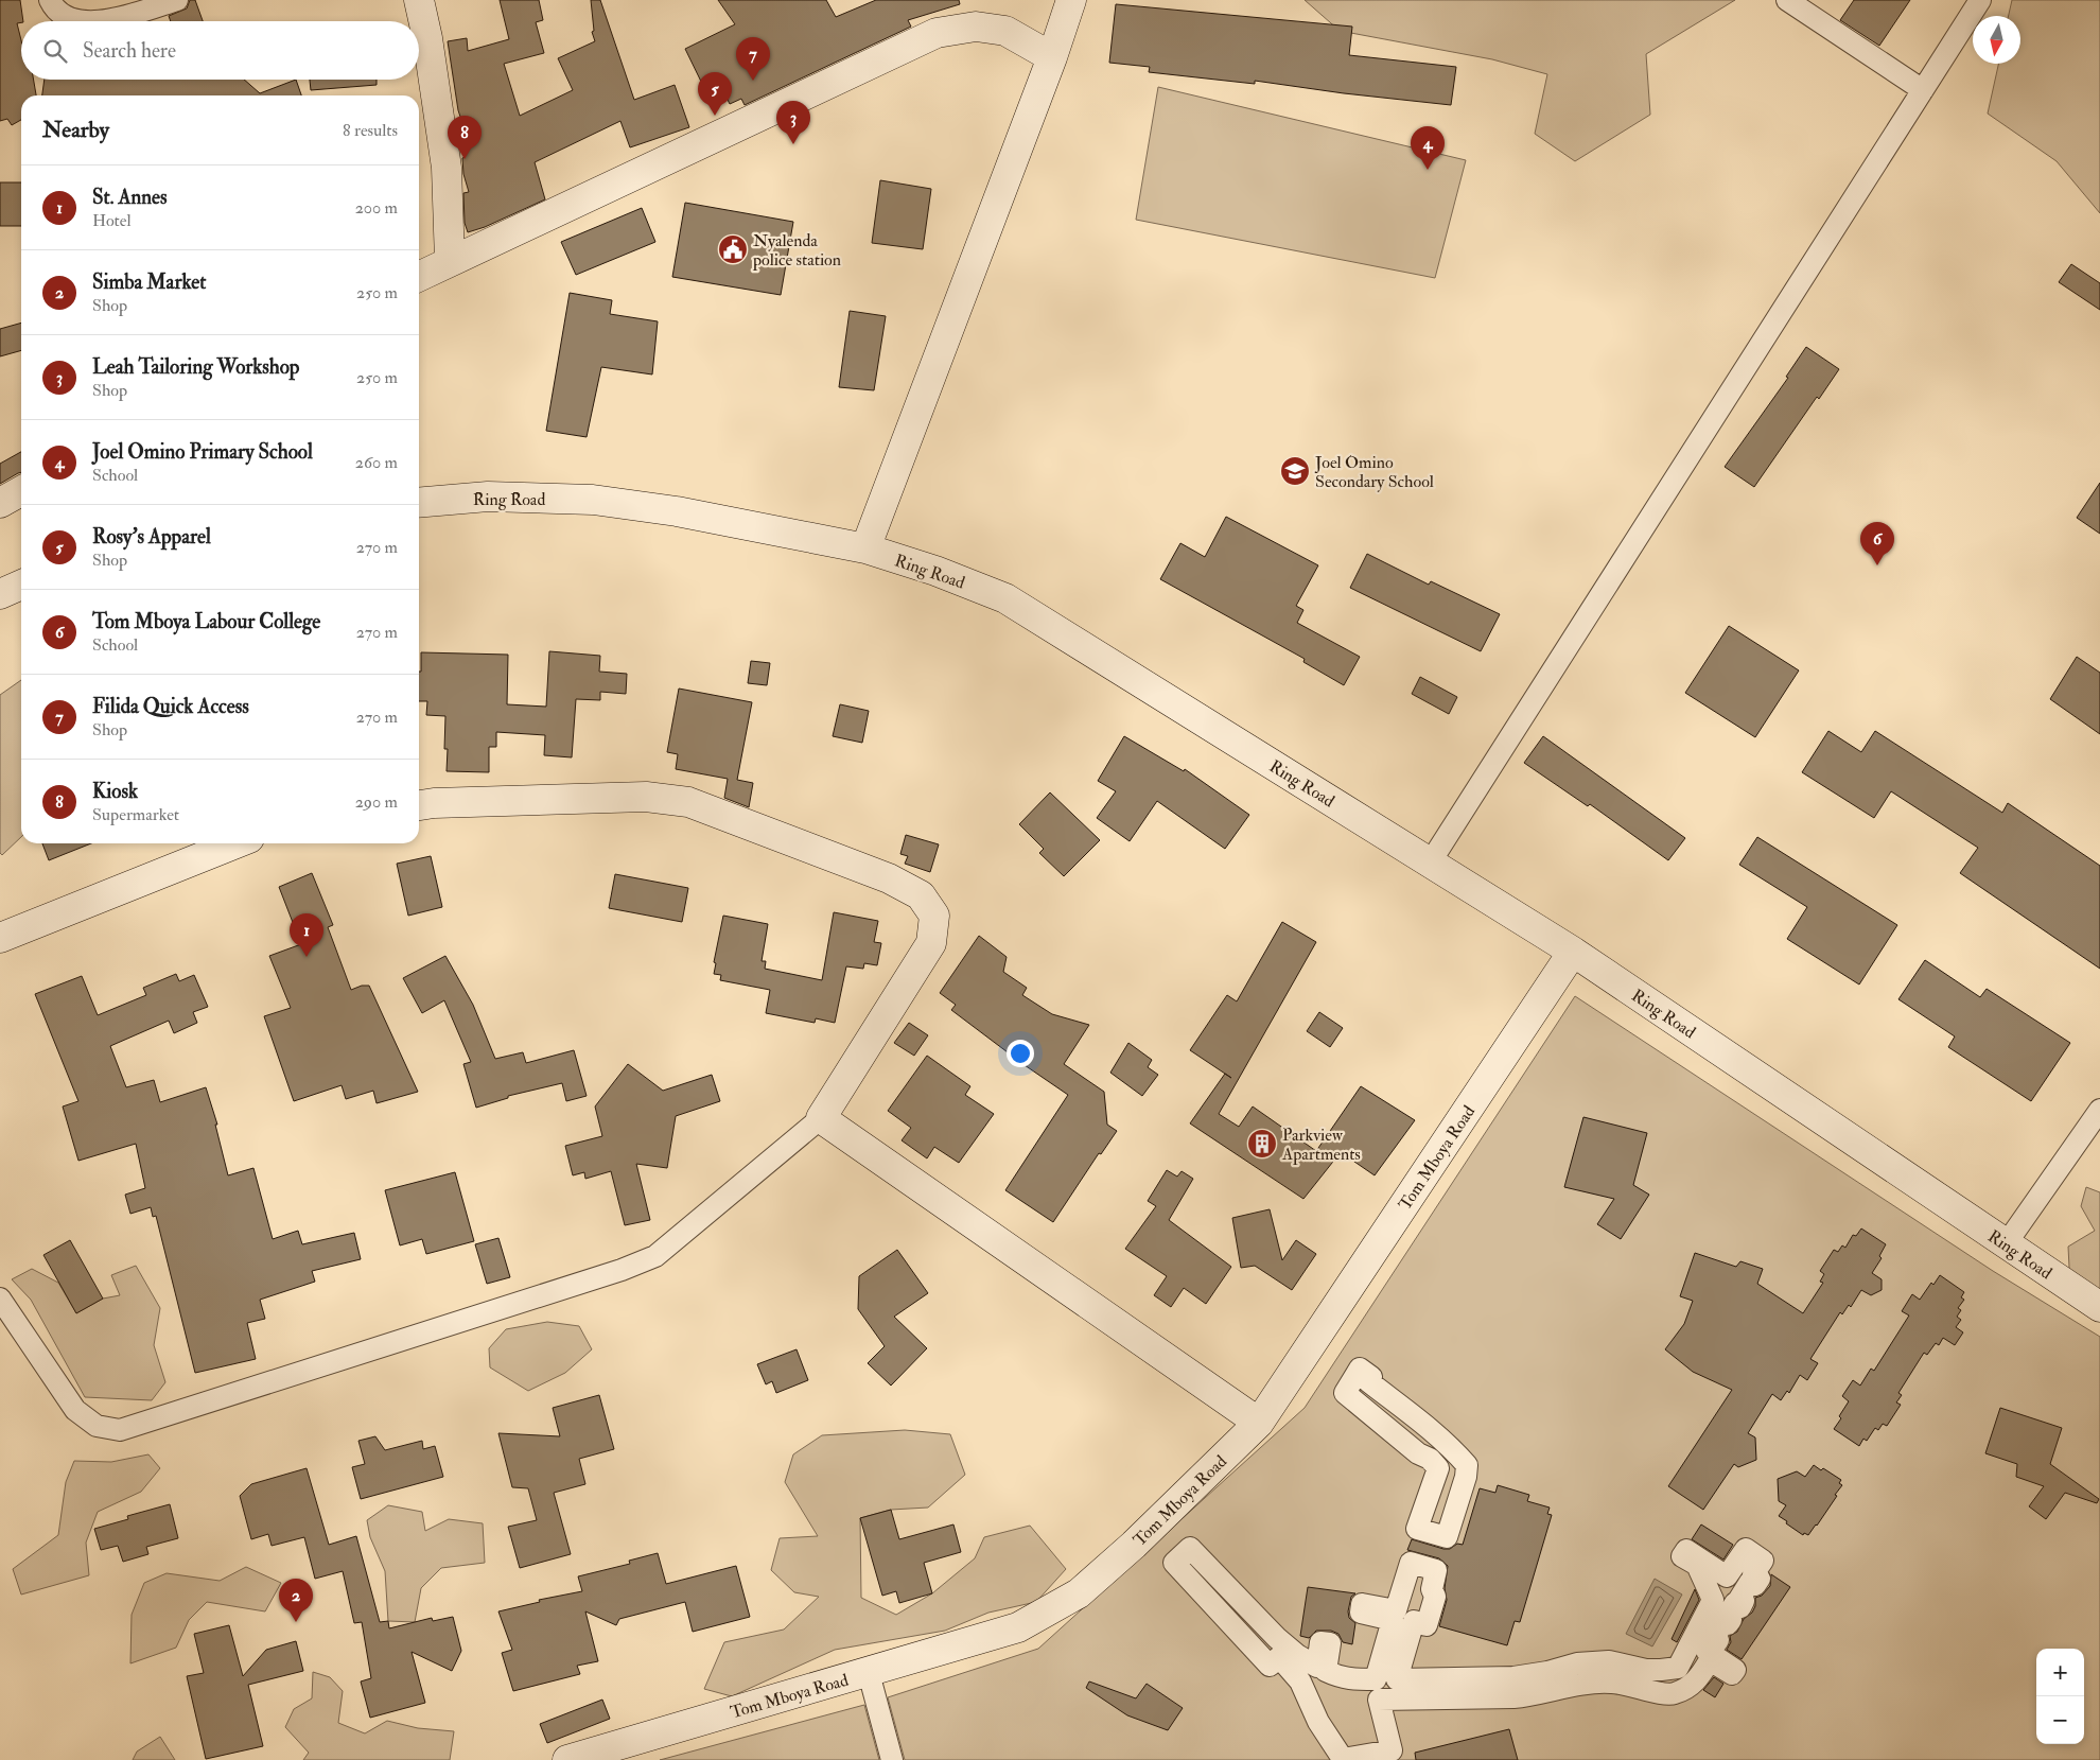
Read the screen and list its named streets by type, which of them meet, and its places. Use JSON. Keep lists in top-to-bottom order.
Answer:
{
  "streets": {
    "street": ["Ring Road", "Tom Mboya Road"]
  },
  "crossings": [
    ["Ring Road", "Tom Mboya Road"]
  ],
  "places": {
    "public building": ["Nyalenda police station"],
    "school or university": ["Joel Omino Secondary School"],
    "building": ["Parkview Apartments"]
  },
  "north": "bottom",
  "page": {
    "search": "Search here",
    "pins": [
      "7",
      "5",
      "3",
      "8",
      "4",
      "6",
      "1",
      "2"
    ],
    "heading": ["Nearby", "8 results"],
    "list": [
      {
        "mark": "1",
        "name": "St. Annes",
        "note": "Hotel",
        "value": "200 m"
      },
      {
        "mark": "2",
        "name": "Simba Market",
        "note": "Shop",
        "value": "250 m"
      },
      {
        "mark": "3",
        "name": "Leah Tailoring Workshop",
        "note": "Shop",
        "value": "250 m"
      },
      {
        "mark": "4",
        "name": "Joel Omino Primary School",
        "note": "School",
        "value": "260 m"
      },
      {
        "mark": "5",
        "name": "Rosy's Apparel",
        "note": "Shop",
        "value": "270 m"
      },
      {
        "mark": "6",
        "name": "Tom Mboya Labour College",
        "note": "School",
        "value": "270 m"
      },
      {
        "mark": "7",
        "name": "Filida Quick Access",
        "note": "Shop",
        "value": "270 m"
      },
      {
        "mark": "8",
        "name": "Kiosk",
        "note": "Supermarket",
        "value": "290 m"
      }
    ],
    "map_buttons": ["+", "−"]
  }
}
